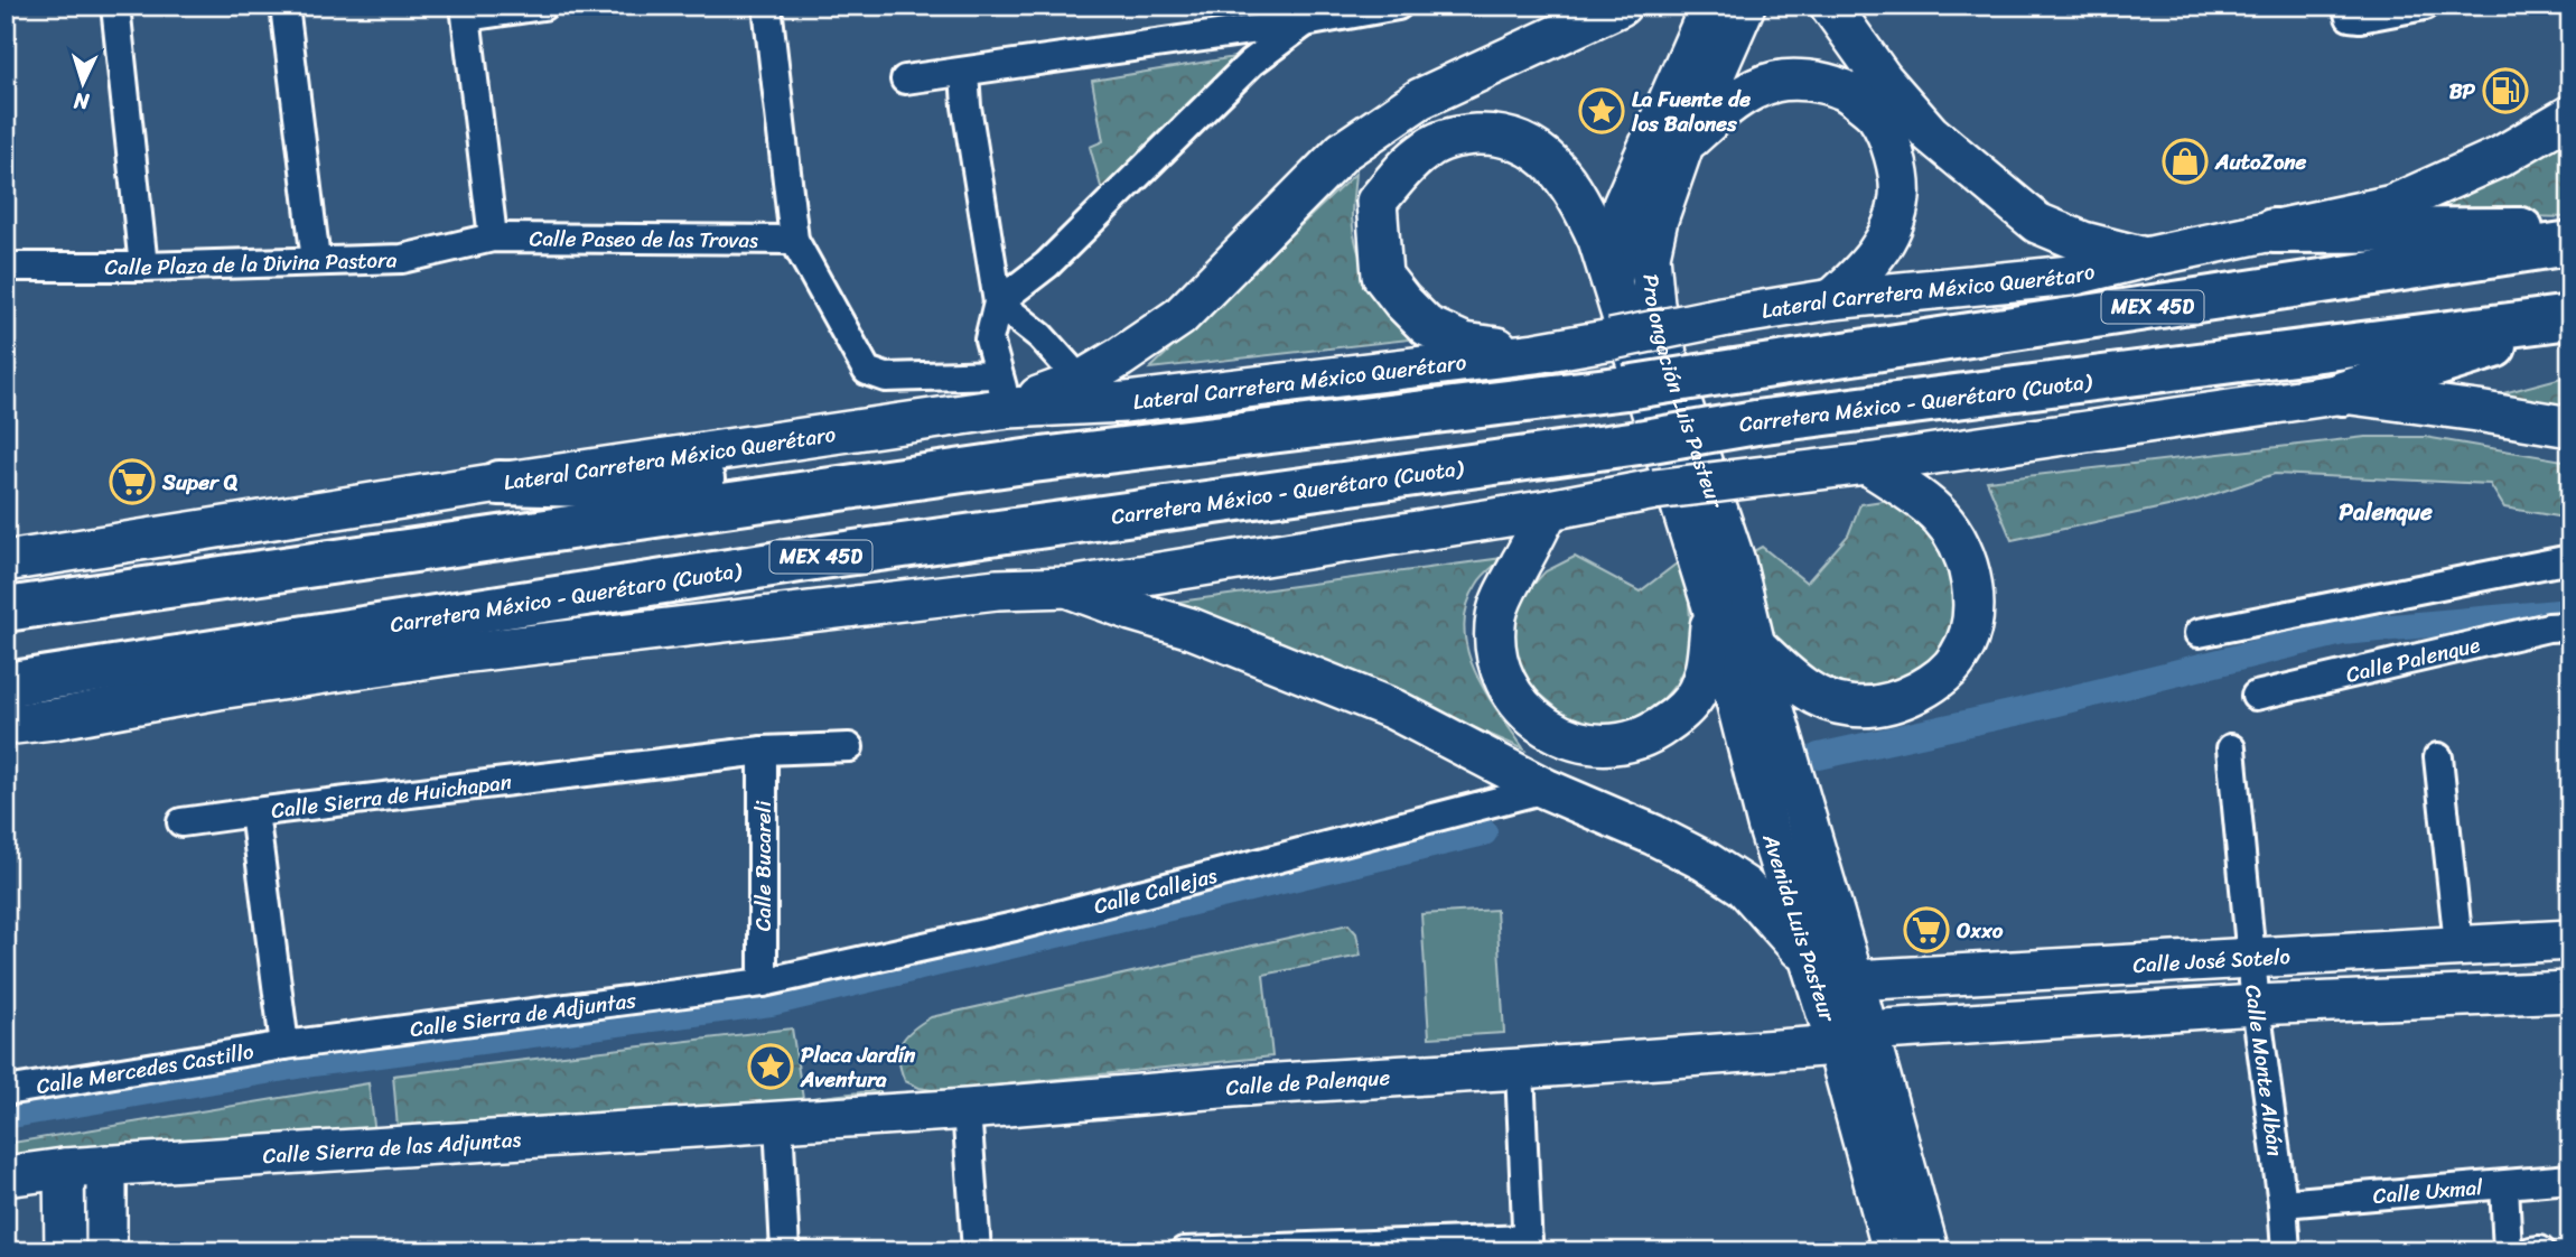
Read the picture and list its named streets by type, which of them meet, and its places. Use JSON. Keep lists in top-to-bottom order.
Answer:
{
  "streets": {
    "highway": ["MEX 45D", "Carretera México - Querétaro (Cuota)"],
    "main road": [
      "Lateral Carretera México Querétaro",
      "Prolongación Luis Pasteur",
      "Avenida Luis Pasteur",
      "Calle José Sotelo",
      "Calle de Palenque",
      "Calle Sierra de las Adjuntas"
    ],
    "street": [
      "Calle Paseo de las Trovas",
      "Calle Plaza de la Divina Pastora",
      "Calle Palenque",
      "Calle Sierra de Huichapan",
      "Calle Bucareli",
      "Calle Callejas",
      "Calle Sierra de Adjuntas",
      "Calle Mercedes Castillo",
      "Calle Monte Albán",
      "Calle Uxmal"
    ]
  },
  "crossings": [
    ["Calle Paseo de las Trovas", "Calle Plaza de la Divina Pastora"],
    ["Prolongación Luis Pasteur", "Avenida Luis Pasteur"],
    ["Calle Sierra de Huichapan", "Calle Bucareli"],
    ["Calle Sierra de Huichapan", "Calle Sierra de Adjuntas"],
    ["Calle Sierra de Huichapan", "Calle Mercedes Castillo"],
    ["Calle Bucareli", "Calle Callejas"],
    ["Calle Bucareli", "Calle Sierra de Adjuntas"],
    ["Calle Callejas", "Calle Sierra de Adjuntas"],
    ["Avenida Luis Pasteur", "Calle José Sotelo"],
    ["Avenida Luis Pasteur", "Calle de Palenque"],
    ["Calle José Sotelo", "Calle Monte Albán"],
    ["Calle Sierra de Adjuntas", "Calle Mercedes Castillo"],
    ["Calle Monte Albán", "Calle Uxmal"],
    ["Calle de Palenque", "Calle Sierra de las Adjuntas"]
  ],
  "districts": ["Palenque"],
  "places": {
    "fuel station": ["BP"],
    "place": ["La Fuente de los Balones", "Placa Jardín Aventura"],
    "shop": ["AutoZone"],
    "supermarket": ["Super Q", "Oxxo"]
  },
  "north": "bottom"
}
